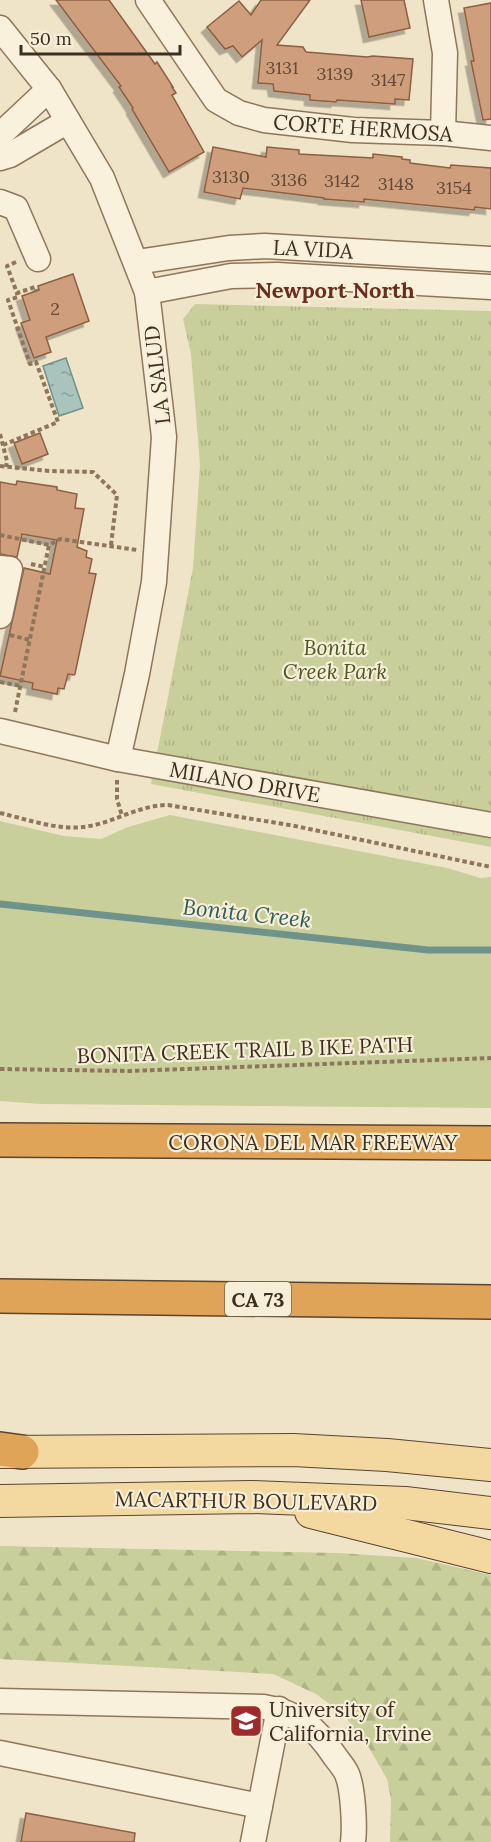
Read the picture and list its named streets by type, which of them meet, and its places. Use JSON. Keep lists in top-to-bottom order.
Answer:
{
  "streets": {
    "highway": ["CORONA DEL MAR FREEWAY", "CA 73"],
    "main road": ["MACARTHUR BOULEVARD"],
    "street": [
      "CORTE HERMOSA",
      "LA VIDA",
      "LA SALUD",
      "MILANO DRIVE"
    ],
    "path": ["BONITA CREEK TRAIL B IKE PATH"]
  },
  "crossings": [
    ["LA VIDA", "LA SALUD"],
    ["LA SALUD", "MILANO DRIVE"]
  ],
  "districts": ["Newport North"],
  "water": ["Bonita Creek"],
  "parks": ["Bonita Creek Park"],
  "places": {
    "school or university": ["University of California, Irvine"]
  },
  "house_numbers": [
    "3131",
    "3139",
    "3147",
    "3130",
    "3136",
    "3142",
    "3148",
    "3154",
    "2"
  ],
  "scale_bar": "50 m"
}
